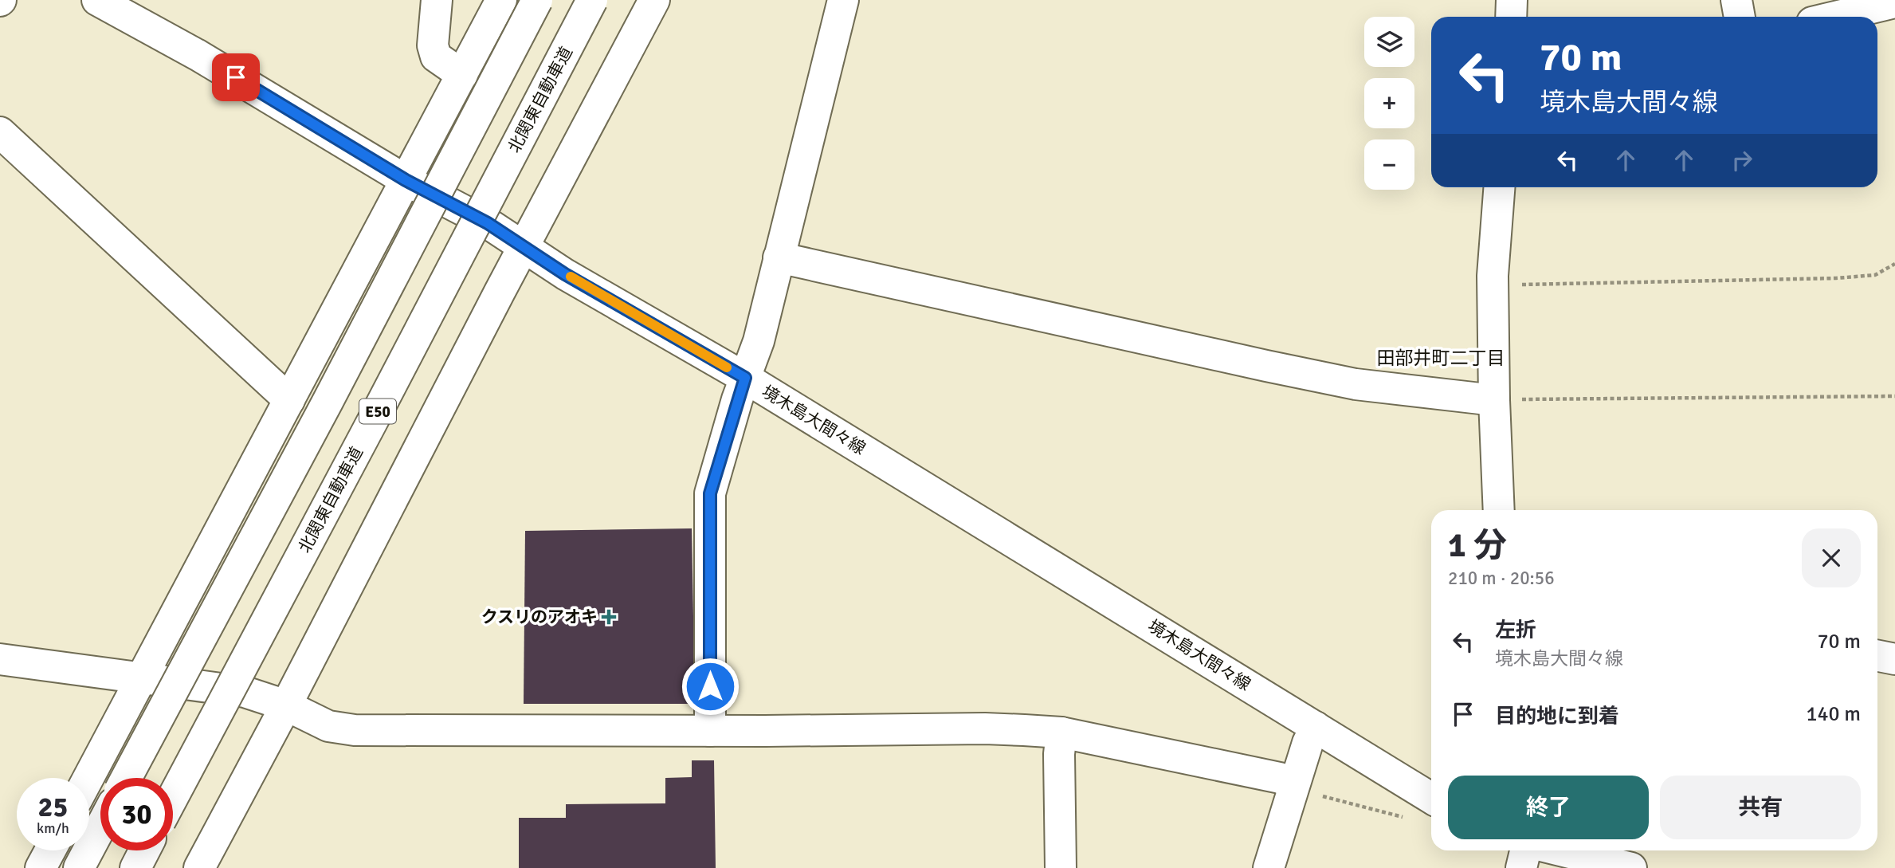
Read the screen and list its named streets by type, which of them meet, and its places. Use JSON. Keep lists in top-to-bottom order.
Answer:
{
  "streets": {
    "main road": ["北関東自動車道", "E50", "境木島大間々線"]
  },
  "districts": ["田部井町二丁目"],
  "places": {
    "health": ["クスリのアオキ"]
  },
  "page": {
    "map_buttons": ["+", "−"],
    "turn": ["70 m", "境木島大間々線"],
    "heading": ["1 分", "210 m · 20:56"],
    "list": [
      {
        "name": "左折",
        "note": "境木島大間々線",
        "value": "70 m"
      },
      {
        "name": "目的地に到着",
        "value": "140 m"
      }
    ],
    "buttons": ["終了", "共有"],
    "speed": "25 km/h",
    "limit": "30"
  }
}
